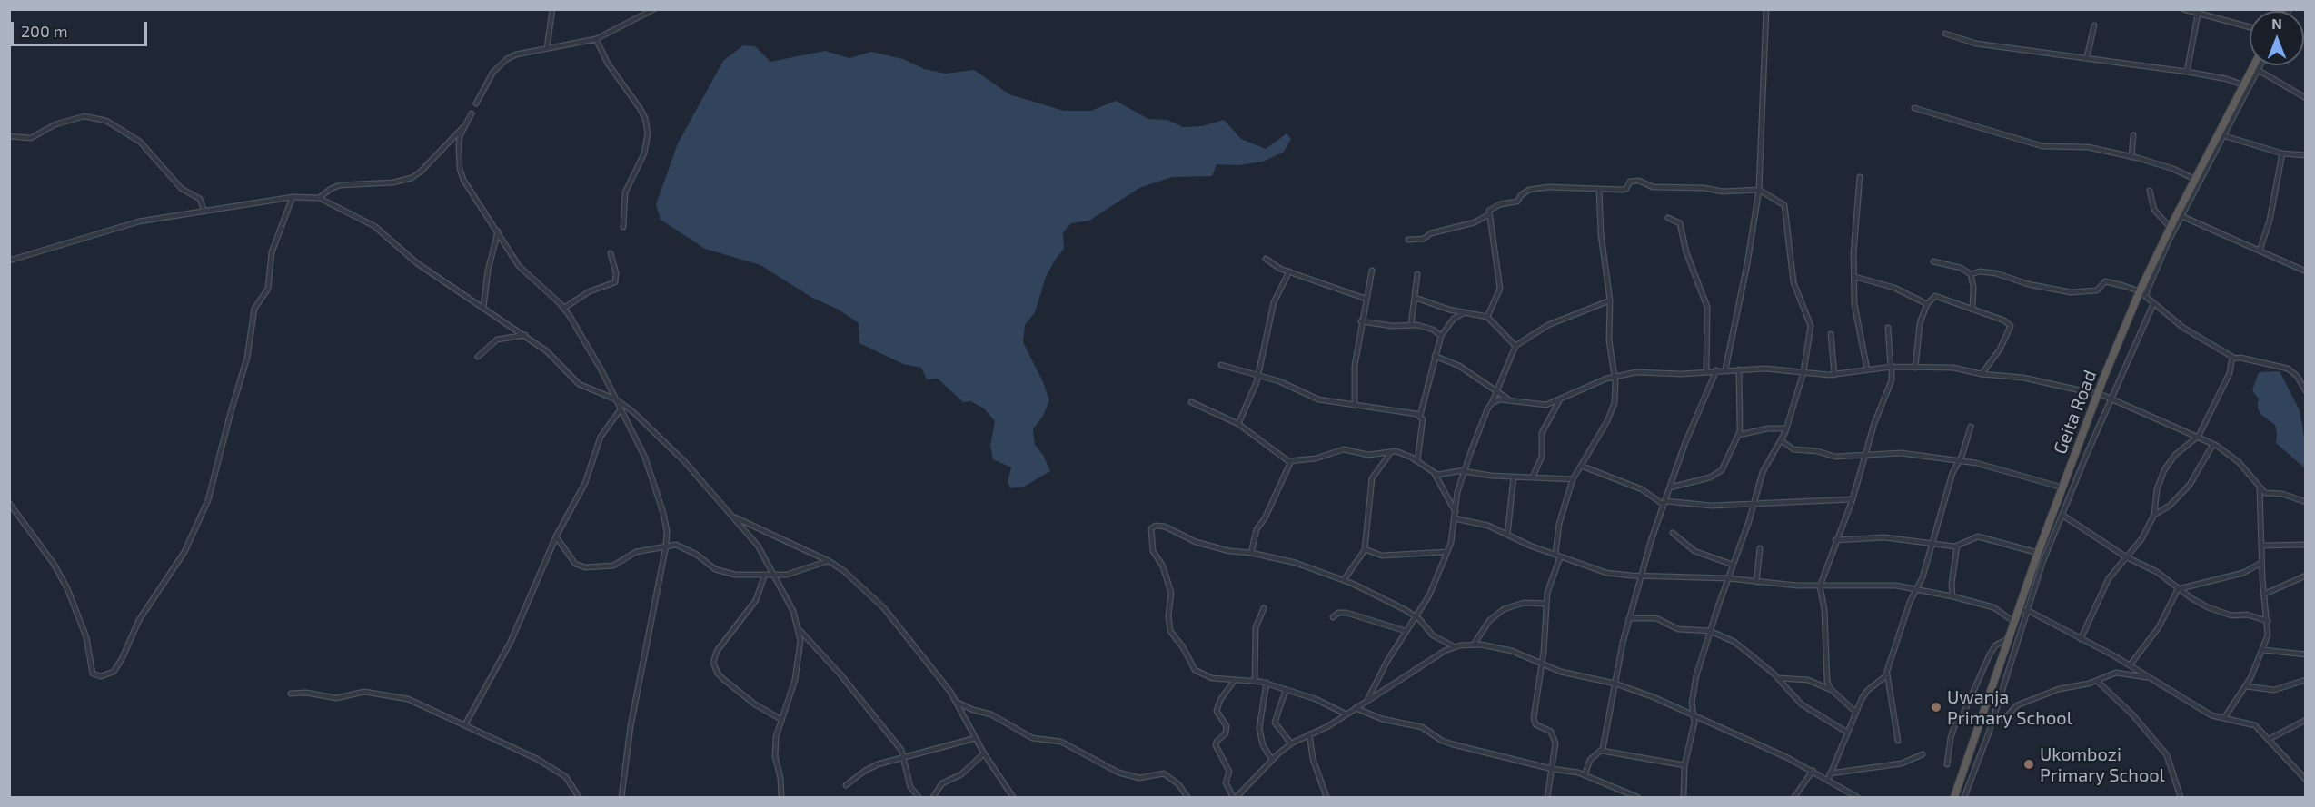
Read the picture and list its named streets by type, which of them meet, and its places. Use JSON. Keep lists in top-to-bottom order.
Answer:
{
  "streets": {
    "highway": ["Geita Road"]
  },
  "places": ["Uwanja Primary School", "Ukombozi Primary School"],
  "scale_bar": "200 m",
  "north": "top"
}
